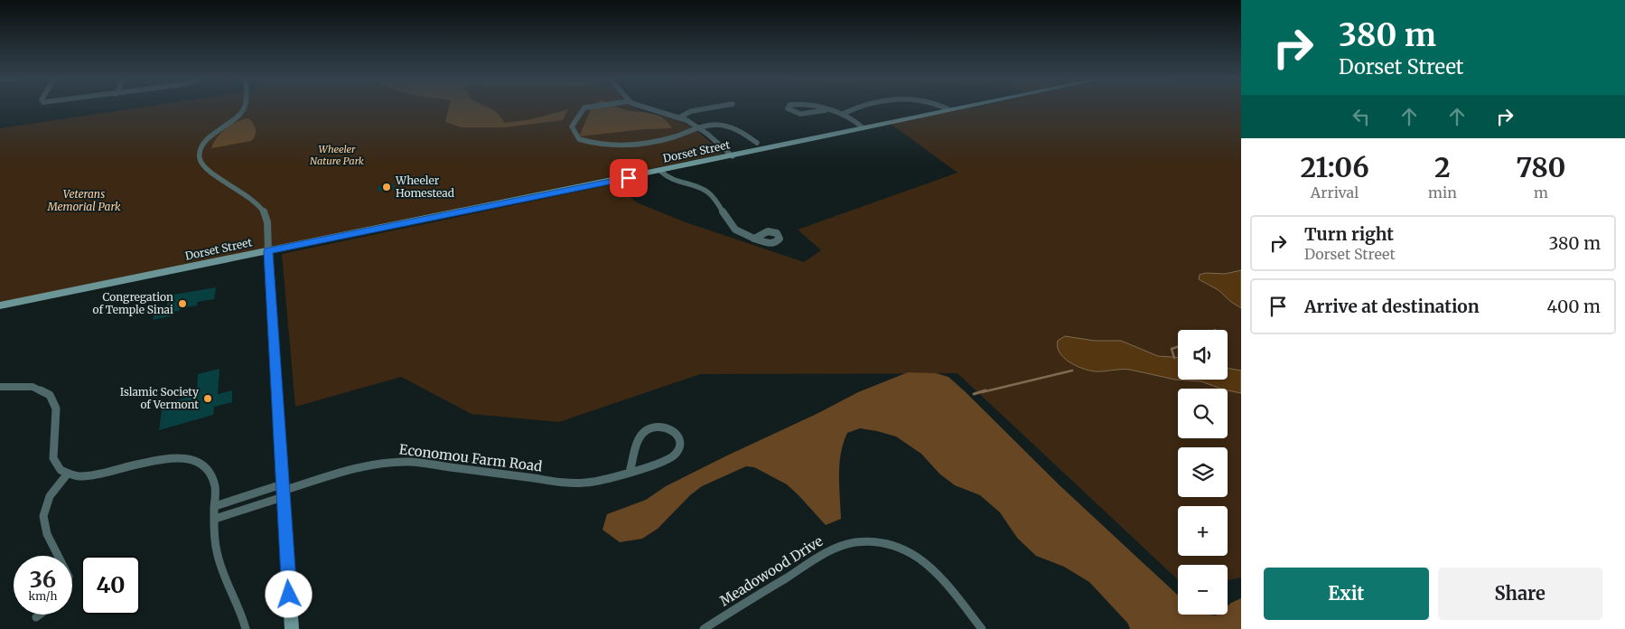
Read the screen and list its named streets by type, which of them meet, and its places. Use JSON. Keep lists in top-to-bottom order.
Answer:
{
  "streets": {
    "street": ["Dorset Street", "Economou Farm Road", "Meadowood Drive"]
  },
  "parks": ["Wheeler Nature Park", "Veterans Memorial Park"],
  "places": ["Wheeler Homestead", "Congregation of Temple Sinai", "Islamic Society of Vermont"],
  "page": {
    "turn": ["380 m", "Dorset Street"],
    "eta": [
      "21:06",
      "Arrival",
      "2",
      "min",
      "780",
      "m"
    ],
    "list": [
      {
        "name": "Turn right",
        "note": "Dorset Street",
        "value": "380 m"
      },
      {
        "name": "Arrive at destination",
        "value": "400 m"
      }
    ],
    "map_buttons": ["+", "−"],
    "speed": "36 km/h",
    "limit": "40",
    "buttons": ["Exit", "Share"]
  }
}
